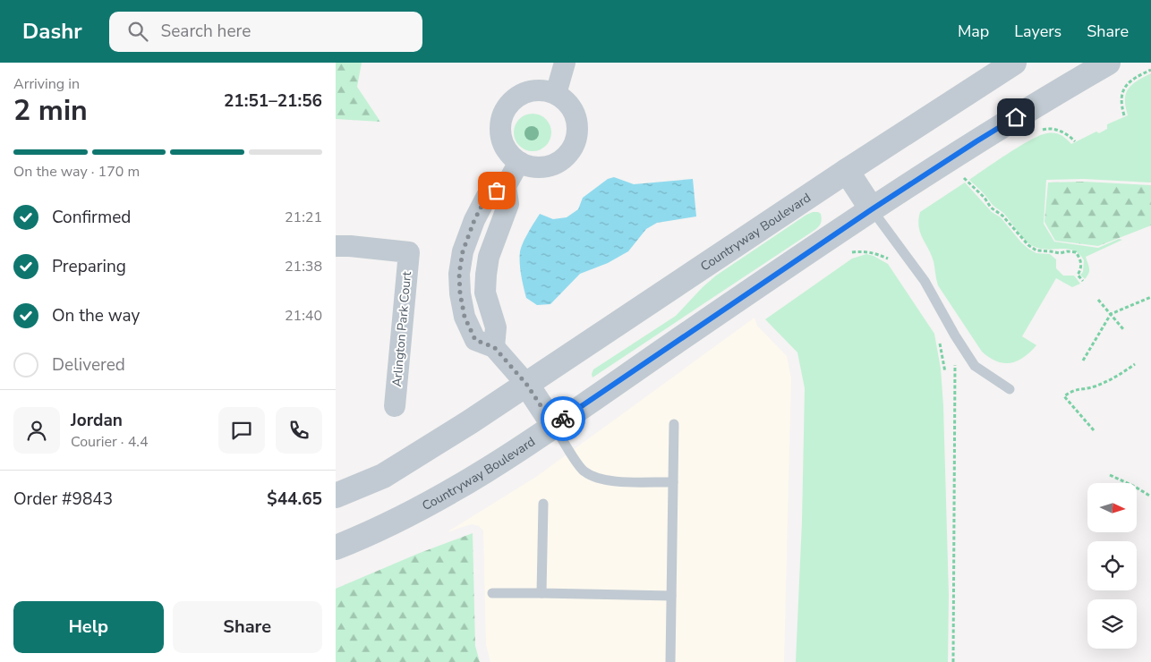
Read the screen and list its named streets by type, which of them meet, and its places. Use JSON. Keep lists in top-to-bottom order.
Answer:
{
  "streets": {
    "street": ["Countryway Boulevard", "Arlington Park Court"]
  },
  "north": "right",
  "page": {
    "header": "Dashr",
    "search": "Search here",
    "nav": ["Map", "Layers", "Share"],
    "heading": ["2 min", "Arriving in", "21:51–21:56"],
    "panel": [
      "Jordan",
      "Courier · 4.4",
      "Order #9843",
      "$44.65"
    ],
    "bar": "On the way · 170 m",
    "list": [
      ["Confirmed", "21:21"],
      ["Preparing", "21:38"],
      ["On the way", "21:40"],
      "Delivered"
    ],
    "buttons": ["Help", "Share"]
  }
}
